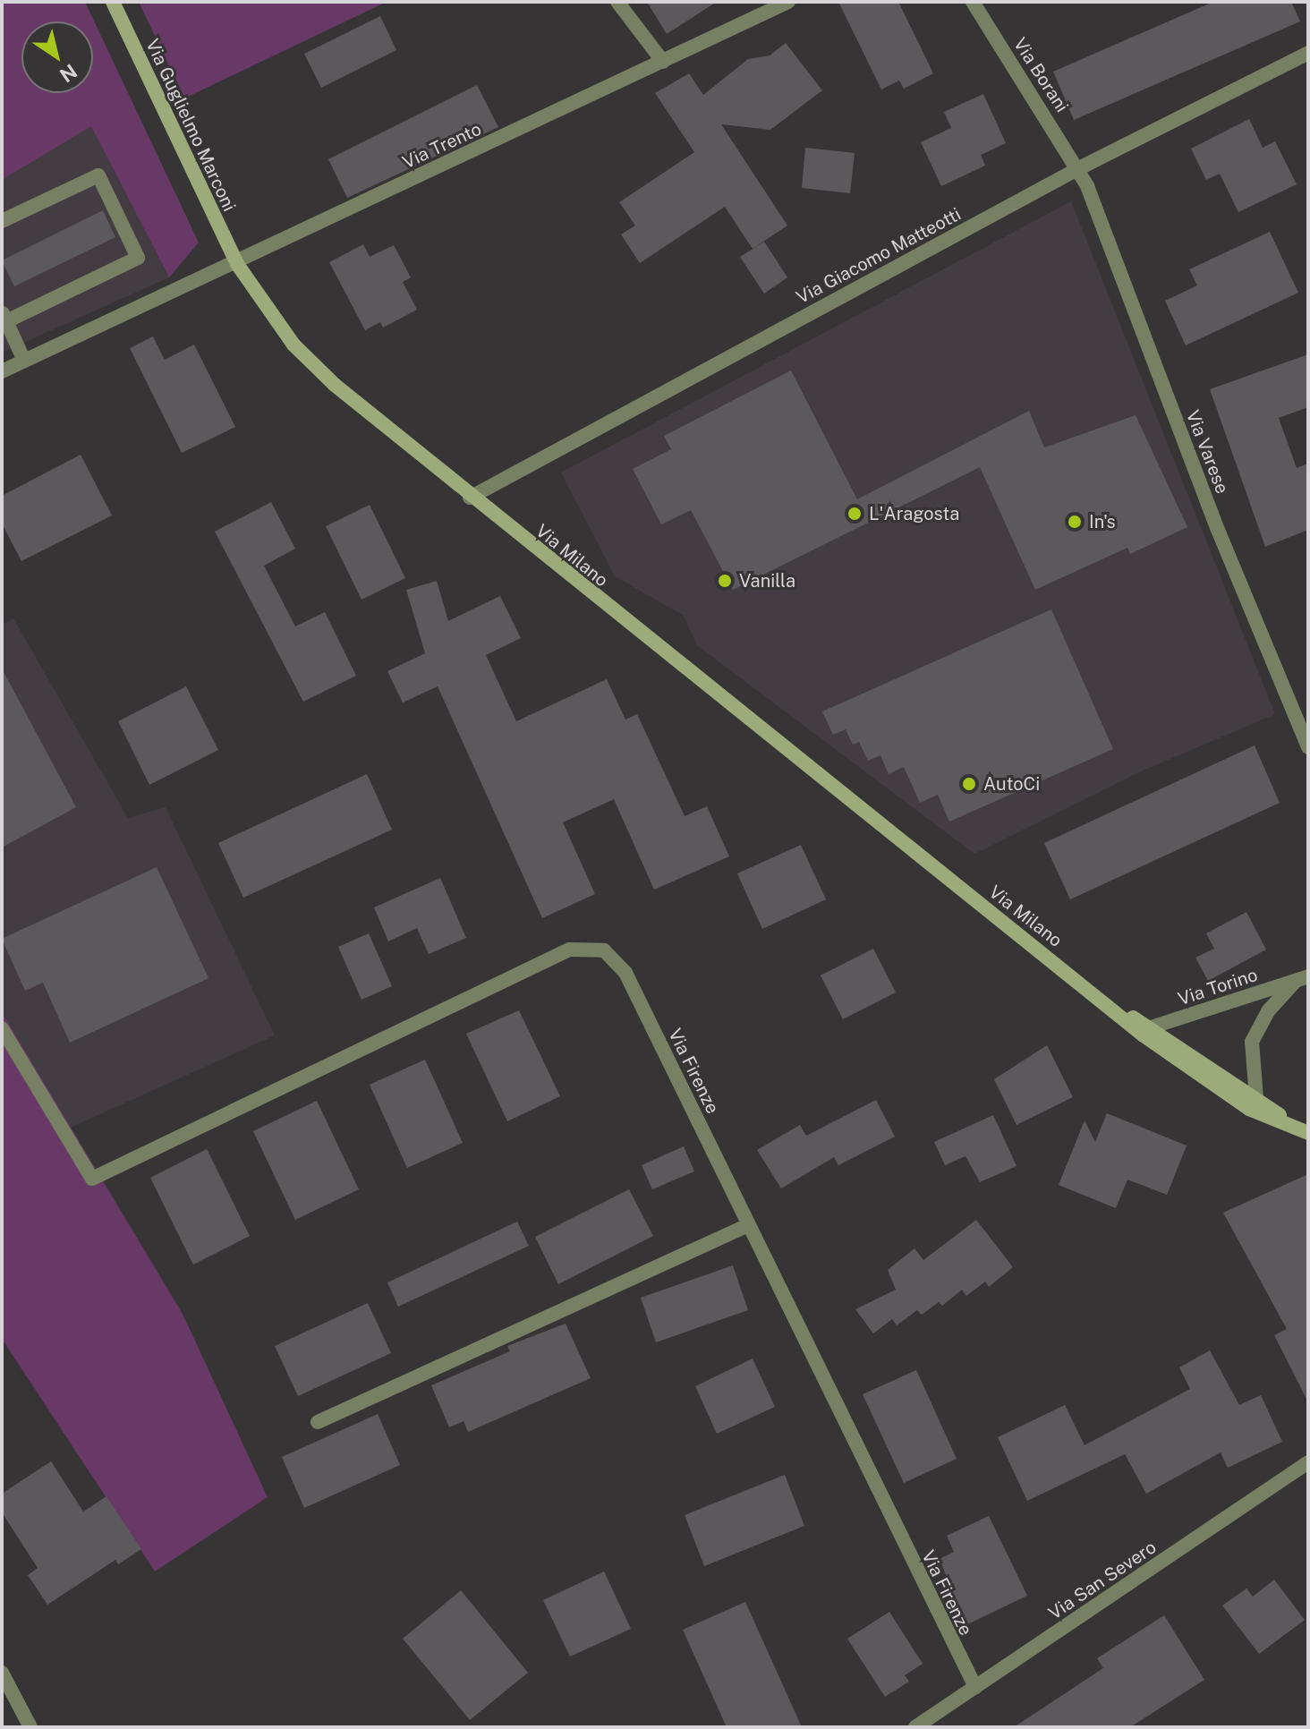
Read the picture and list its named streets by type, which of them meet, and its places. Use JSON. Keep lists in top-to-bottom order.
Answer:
{
  "streets": {
    "street": [
      "Via Borani",
      "Via Guglielmo Marconi",
      "Via Trento",
      "Via Giacomo Matteotti",
      "Via Varese",
      "Via Milano",
      "Via Torino",
      "Via Firenze",
      "Via San Severo"
    ]
  },
  "crossings": [
    ["Via Borani", "Via Giacomo Matteotti"],
    ["Via Borani", "Via Varese"],
    ["Via Guglielmo Marconi", "Via Trento"],
    ["Via Guglielmo Marconi", "Via Milano"],
    ["Via Trento", "Via Milano"],
    ["Via Giacomo Matteotti", "Via Varese"],
    ["Via Giacomo Matteotti", "Via Milano"],
    ["Via Milano", "Via Torino"],
    ["Via Firenze", "Via San Severo"]
  ],
  "places": [
    "L'Aragosta",
    "In's",
    "Vanilla",
    "AutoCi"
  ],
  "north": "bottom right"
}
